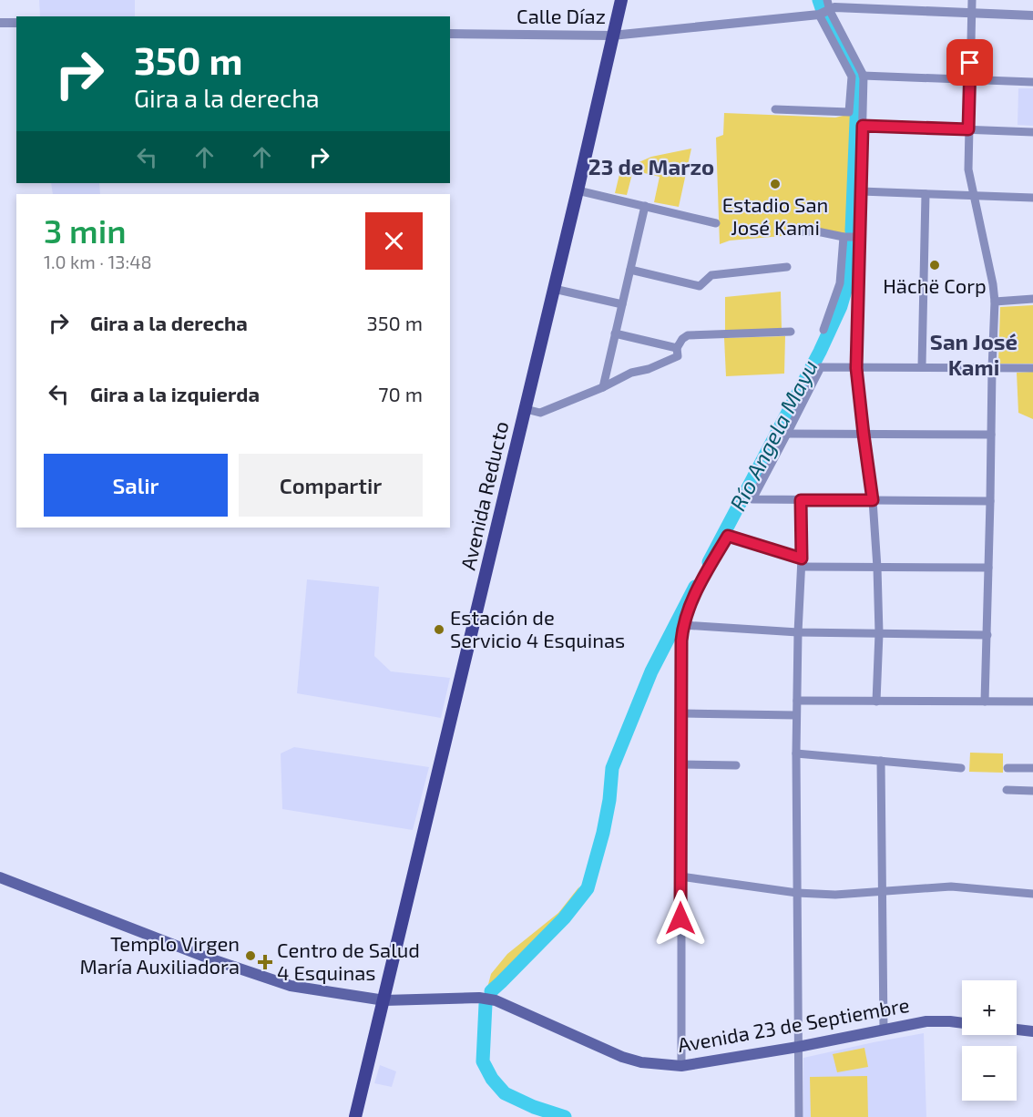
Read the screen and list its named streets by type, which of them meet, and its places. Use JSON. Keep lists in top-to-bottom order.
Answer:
{
  "streets": {
    "main road": ["Avenida Reducto", "Avenida 23 de Septiembre"],
    "street": ["Calle Díaz"]
  },
  "crossings": [
    ["Calle Díaz", "Avenida Reducto"],
    ["Avenida Reducto", "Avenida 23 de Septiembre"]
  ],
  "districts": ["23 de Marzo", "San José Kami"],
  "water": ["Río Angela Mayu"],
  "places": {
    "other": [
      "Estadio San José Kami",
      "Hächë Corp",
      "Estación de Servicio 4 Esquinas",
      "Templo Virgen María Auxiliadora"
    ],
    "health": ["Centro de Salud 4 Esquinas"]
  },
  "page": {
    "turn": ["350 m", "Gira a la derecha"],
    "heading": ["3 min", "1.0 km · 13:48"],
    "list": [
      {
        "name": "Gira a la derecha",
        "value": "350 m"
      },
      {
        "name": "Gira a la izquierda",
        "value": "70 m"
      }
    ],
    "buttons": ["Salir", "Compartir"],
    "map_buttons": ["+", "−"]
  }
}
